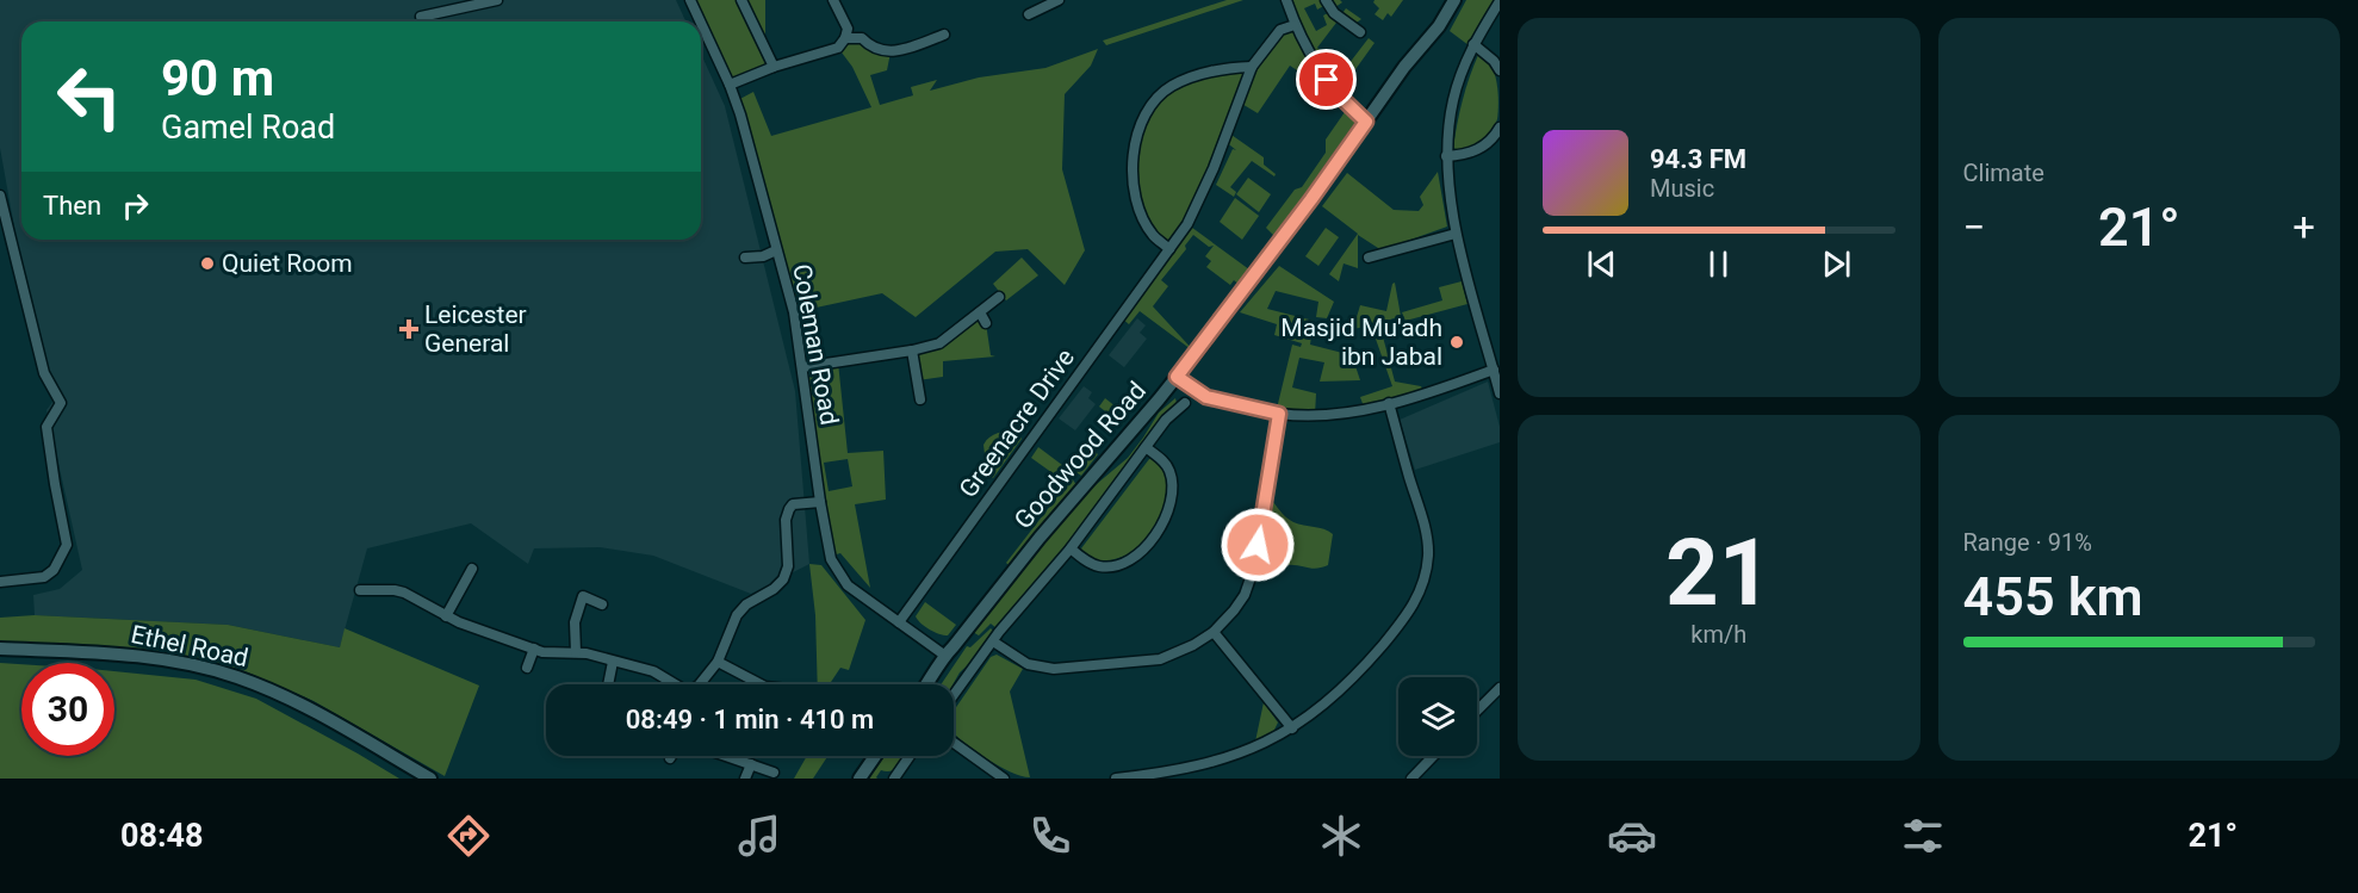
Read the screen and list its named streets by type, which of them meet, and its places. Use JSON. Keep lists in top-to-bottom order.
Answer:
{
  "streets": {
    "street": [
      "Coleman Road",
      "Greenacre Drive",
      "Goodwood Road",
      "Ethel Road"
    ]
  },
  "crossings": [
    ["Coleman Road", "Greenacre Drive"],
    ["Coleman Road", "Goodwood Road"]
  ],
  "places": {
    "other": ["Quiet Room", "Masjid Mu'adh ibn Jabal"],
    "health": ["Leicester General"]
  },
  "page": {
    "tile": [
      "Climate",
      ["21", "km/h"],
      ["Range · 91%", "455 km"]
    ],
    "turn": ["90 m", "Gamel Road"],
    "song": ["94.3 FM", "Music"],
    "then": "Then",
    "heat": ["−", "21°", "+"],
    "limit": "30",
    "trip": "08:49 · 1 min · 410 m",
    "tabs": ["08:48", "21°"]
  }
}
